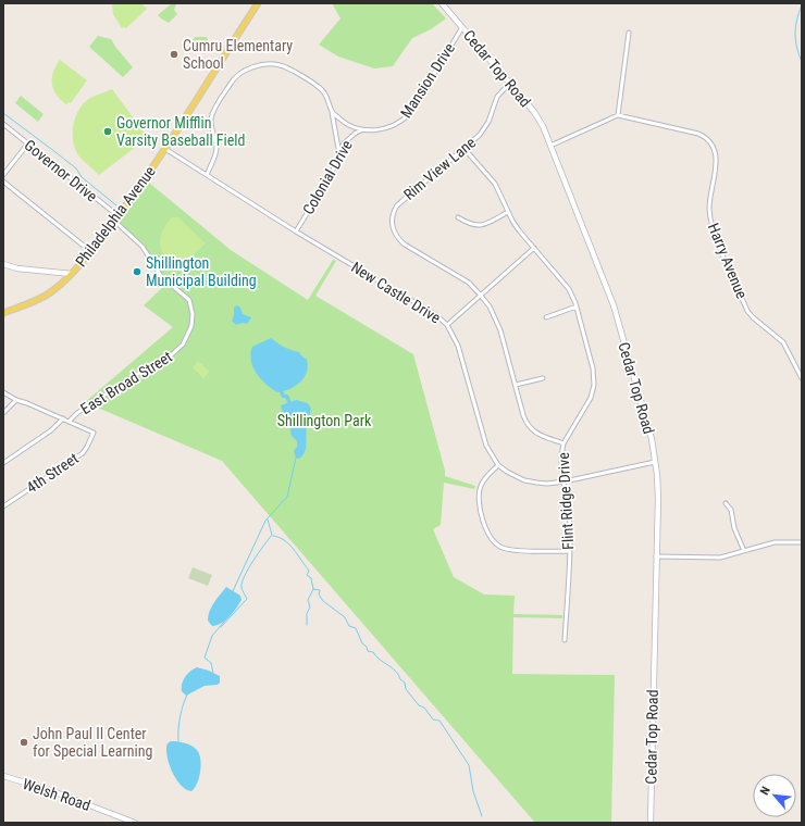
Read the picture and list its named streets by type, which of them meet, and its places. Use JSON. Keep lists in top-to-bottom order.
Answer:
{
  "streets": {
    "main road": ["Philadelphia Avenue"],
    "street": [
      "Cedar Top Road",
      "Mansion Drive",
      "Rim View Lane",
      "Governor Drive",
      "Colonial Drive",
      "Harry Avenue",
      "New Castle Drive",
      "East Broad Street",
      "4th Street",
      "Flint Ridge Drive",
      "Welsh Road"
    ]
  },
  "crossings": [
    ["Cedar Top Road", "Mansion Drive"],
    ["Cedar Top Road", "Rim View Lane"],
    ["Cedar Top Road", "New Castle Drive"],
    ["Mansion Drive", "Colonial Drive"],
    ["Rim View Lane", "Flint Ridge Drive"],
    ["Governor Drive", "Philadelphia Avenue"],
    ["Governor Drive", "East Broad Street"],
    ["Colonial Drive", "New Castle Drive"],
    ["Philadelphia Avenue", "New Castle Drive"],
    ["Philadelphia Avenue", "East Broad Street"],
    ["New Castle Drive", "Flint Ridge Drive"],
    ["East Broad Street", "4th Street"]
  ],
  "parks": ["Shillington Park"],
  "places": [
    "Cumru Elementary School",
    "Governor Mifflin Varsity Baseball Field",
    "Shillington Municipal Building",
    "John Paul II Center for Special Learning"
  ],
  "north": "top left"
}
